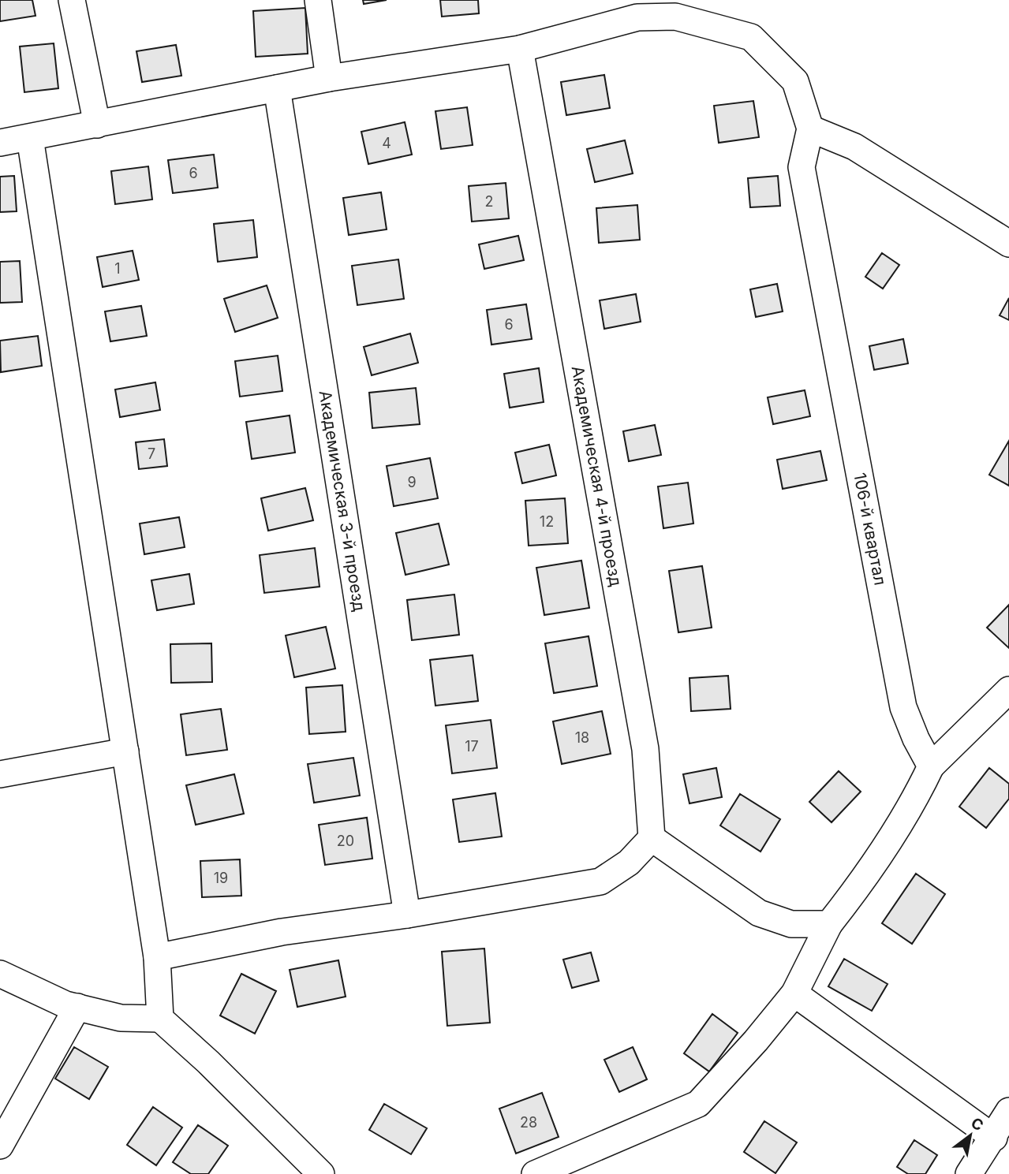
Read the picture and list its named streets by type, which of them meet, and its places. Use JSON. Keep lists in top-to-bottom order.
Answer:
{
  "streets": {
    "street": ["Академическая 4-й проезд", "Академическая 3-й проезд", "106-й квартал"]
  },
  "house_numbers": [
    "4",
    "6",
    "2",
    "1",
    "6",
    "7",
    "9",
    "12",
    "18",
    "17",
    "20",
    "19",
    "28"
  ],
  "north": "top right"
}
